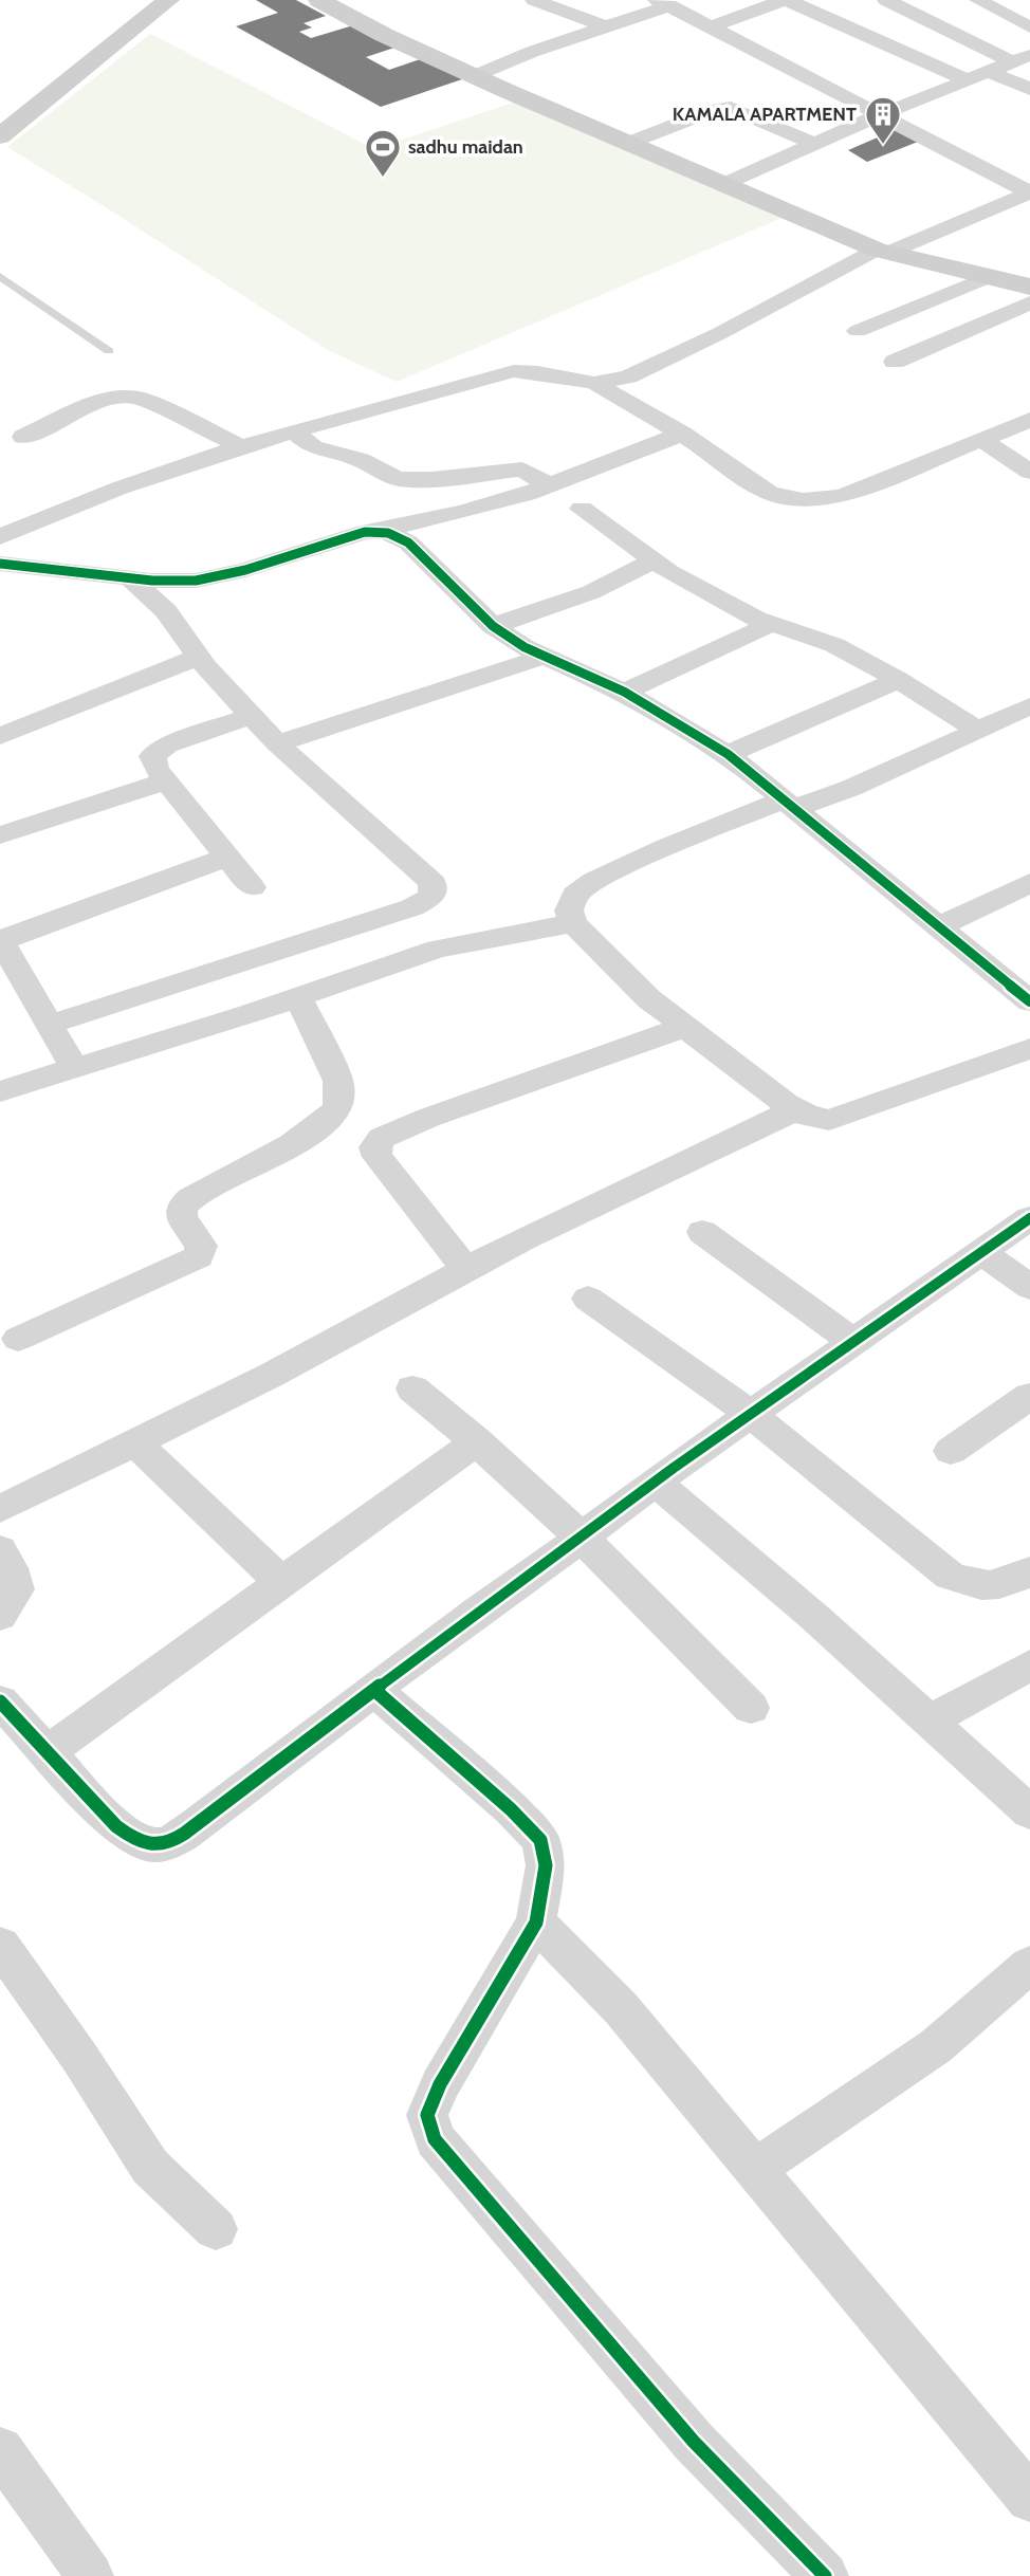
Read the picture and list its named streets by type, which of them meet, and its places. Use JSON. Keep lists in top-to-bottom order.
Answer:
{
  "places": {
    "building": ["KAMALA APARTMENT"],
    "sports": ["sadhu maidan"]
  }
}
